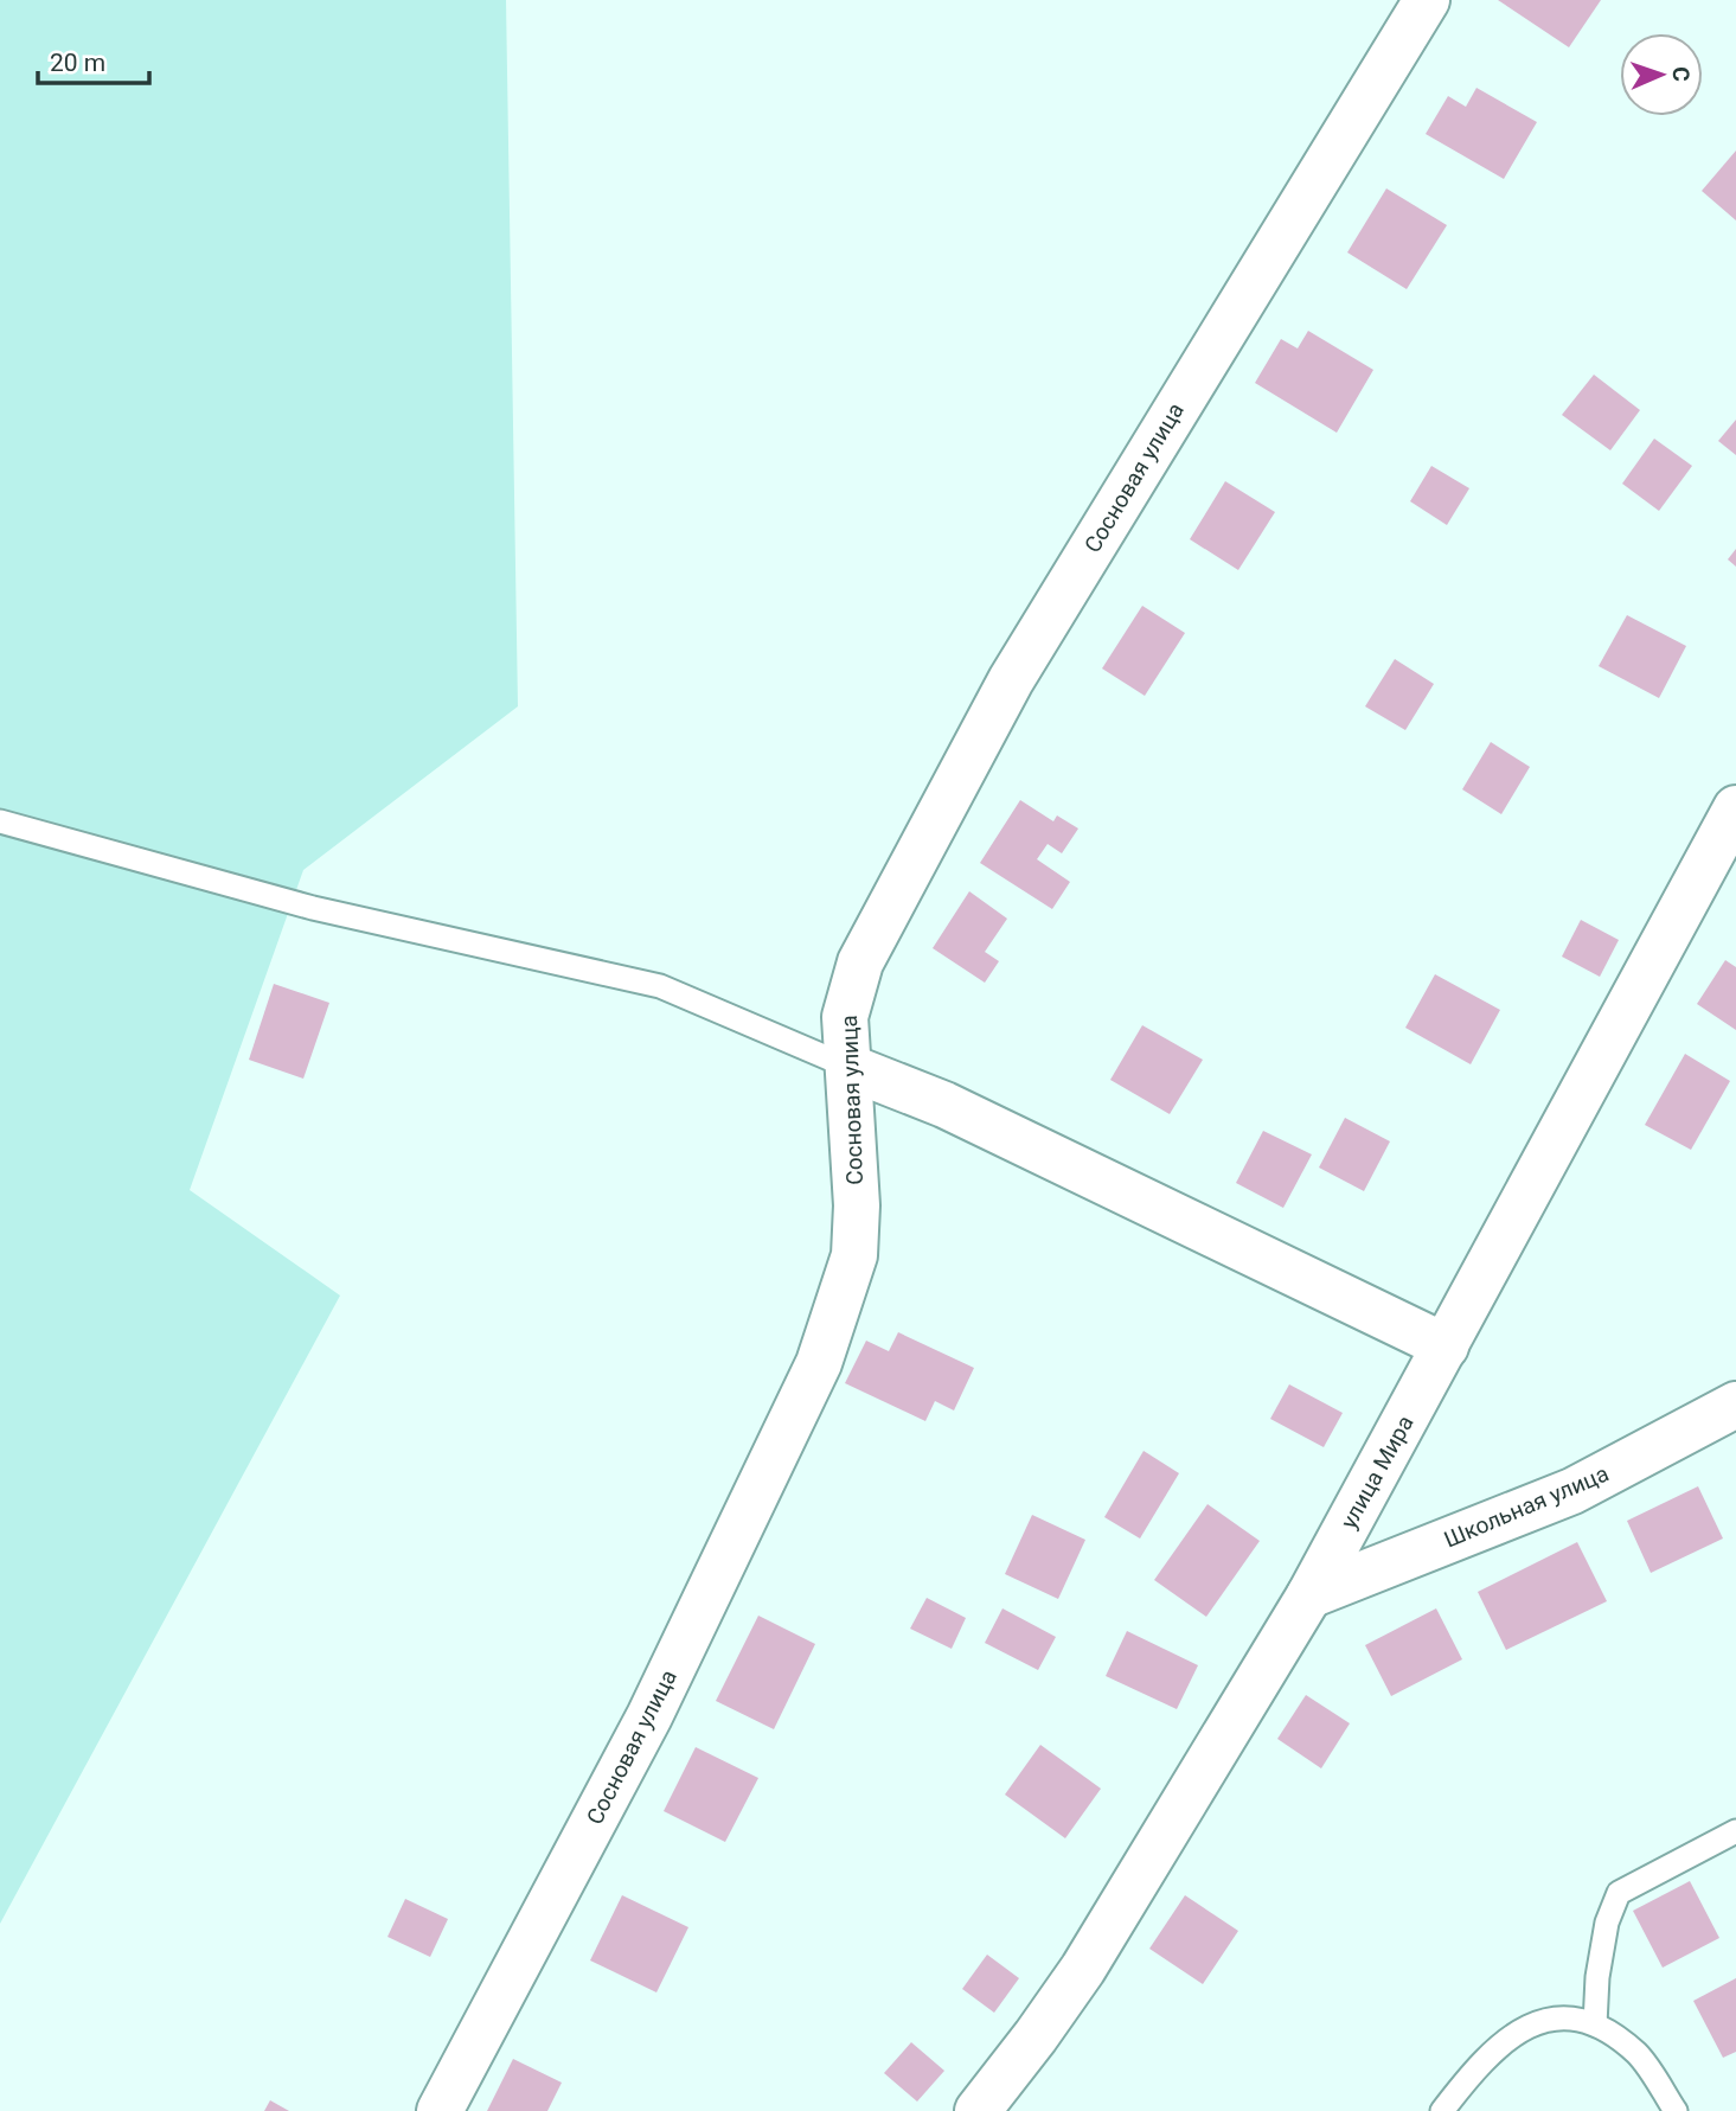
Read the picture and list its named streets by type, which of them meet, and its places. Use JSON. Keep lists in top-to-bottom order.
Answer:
{
  "streets": {
    "street": ["Сосновая улица", "улица Мира", "Школьная улица"]
  },
  "crossings": [
    ["улица Мира", "Школьная улица"]
  ],
  "scale_bar": "20 m",
  "north": "right"
}
